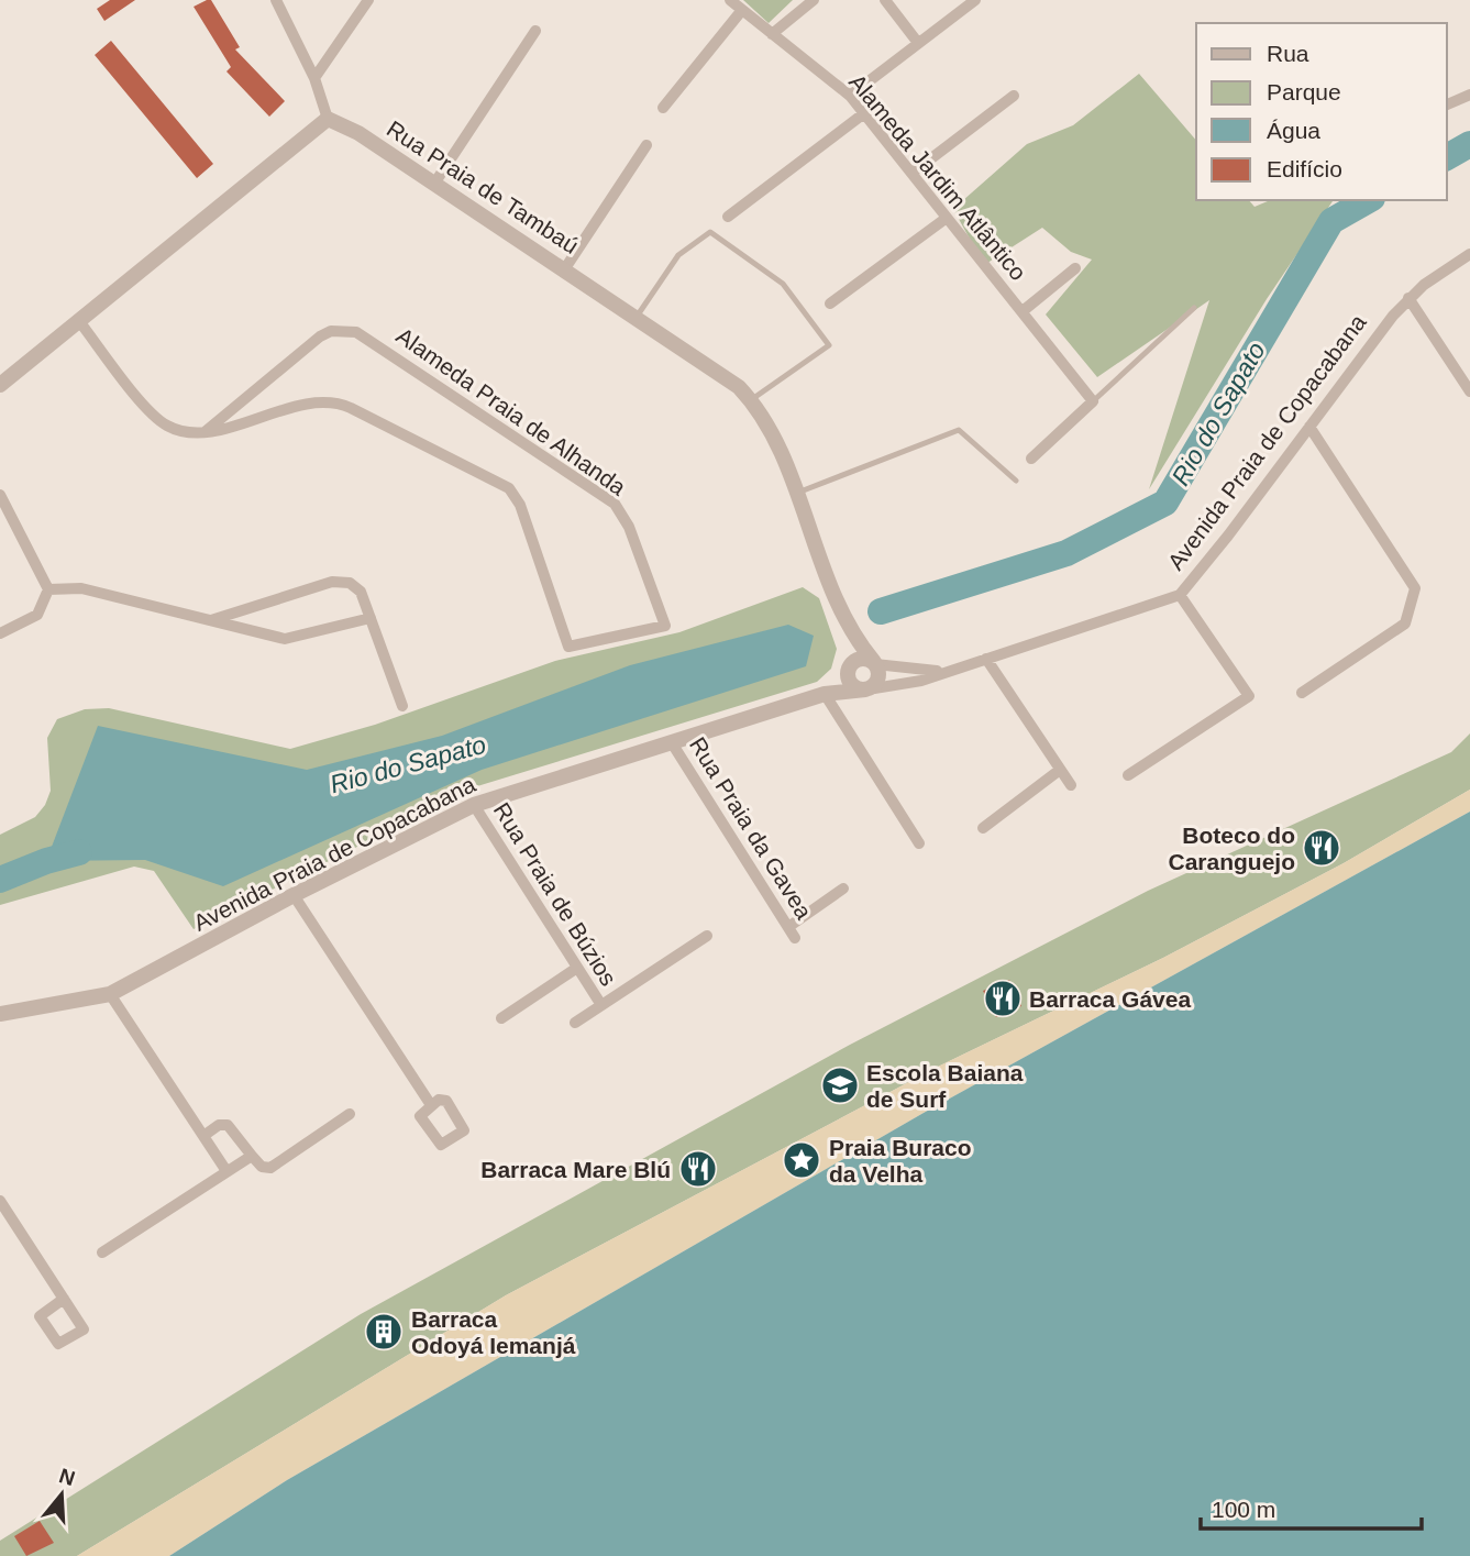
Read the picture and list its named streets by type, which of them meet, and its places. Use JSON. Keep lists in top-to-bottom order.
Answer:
{
  "streets": {
    "street": [
      "Alameda Jardim Atlântico",
      "Rua Praia de Tambaú",
      "Alameda Praia de Alhanda",
      "Avenida Praia de Copacabana",
      "Rua Praia da Gavea",
      "Rua Praia de Búzios"
    ]
  },
  "crossings": [
    ["Rua Praia de Tambaú", "Avenida Praia de Copacabana"],
    ["Avenida Praia de Copacabana", "Rua Praia da Gavea"],
    ["Avenida Praia de Copacabana", "Rua Praia de Búzios"]
  ],
  "water": ["Rio do Sapato"],
  "places": {
    "restaurant": ["Boteco do Caranguejo", "Barraca Gávea", "Barraca Mare Blú"],
    "school or university": ["Escola Baiana de Surf"],
    "place": ["Praia Buraco da Velha"],
    "building": ["Barraca Odoyá Iemanjá"]
  },
  "legend": [
    "Rua",
    "Parque",
    "Água",
    "Edifício"
  ],
  "scale_bar": "100 m",
  "north": "top"
}
